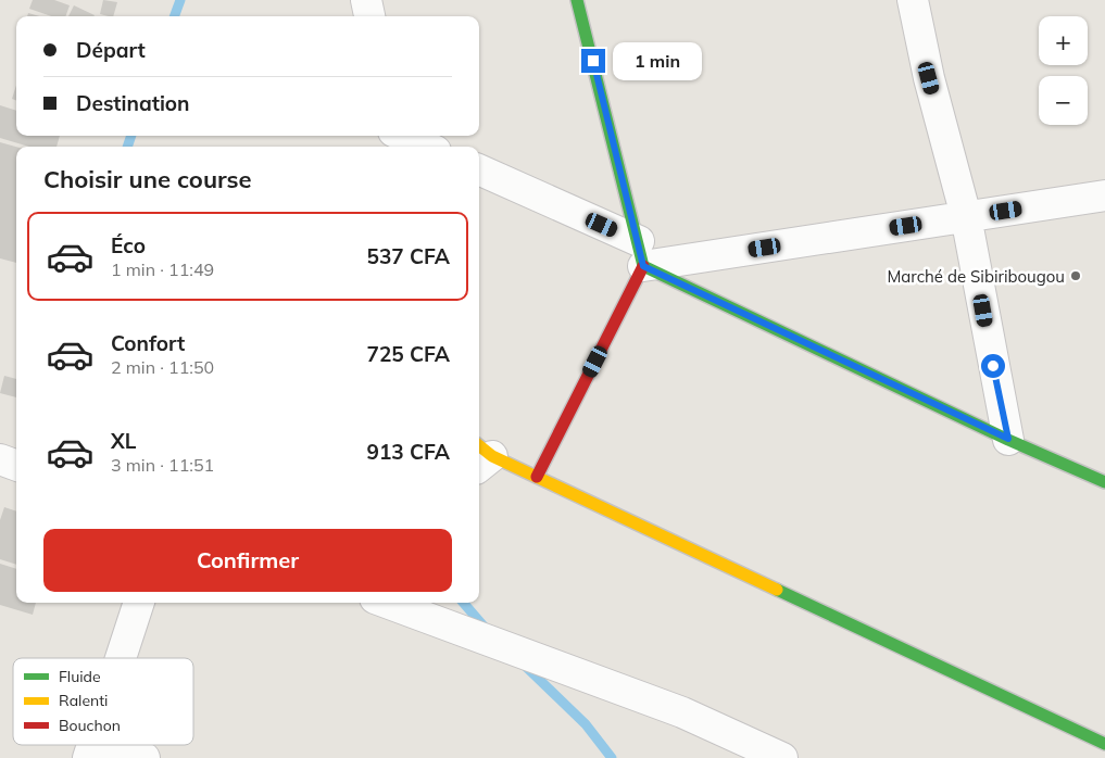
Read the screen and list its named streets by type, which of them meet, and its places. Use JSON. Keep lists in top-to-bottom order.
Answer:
{
  "places": ["Marché de Sibiribougou"],
  "legend": ["Fluide", "Ralenti", "Bouchon"],
  "page": {
    "map_buttons": ["+", "−"],
    "banner": ["Départ", "Destination"],
    "bubble": "1 min",
    "heading": "Choisir une course",
    "list": [
      {
        "name": "Éco",
        "note": "1 min · 11:49",
        "value": "537 CFA"
      },
      {
        "name": "Confort",
        "note": "2 min · 11:50",
        "value": "725 CFA"
      },
      {
        "name": "XL",
        "note": "3 min · 11:51",
        "value": "913 CFA"
      }
    ],
    "buttons": "Confirmer"
  }
}
